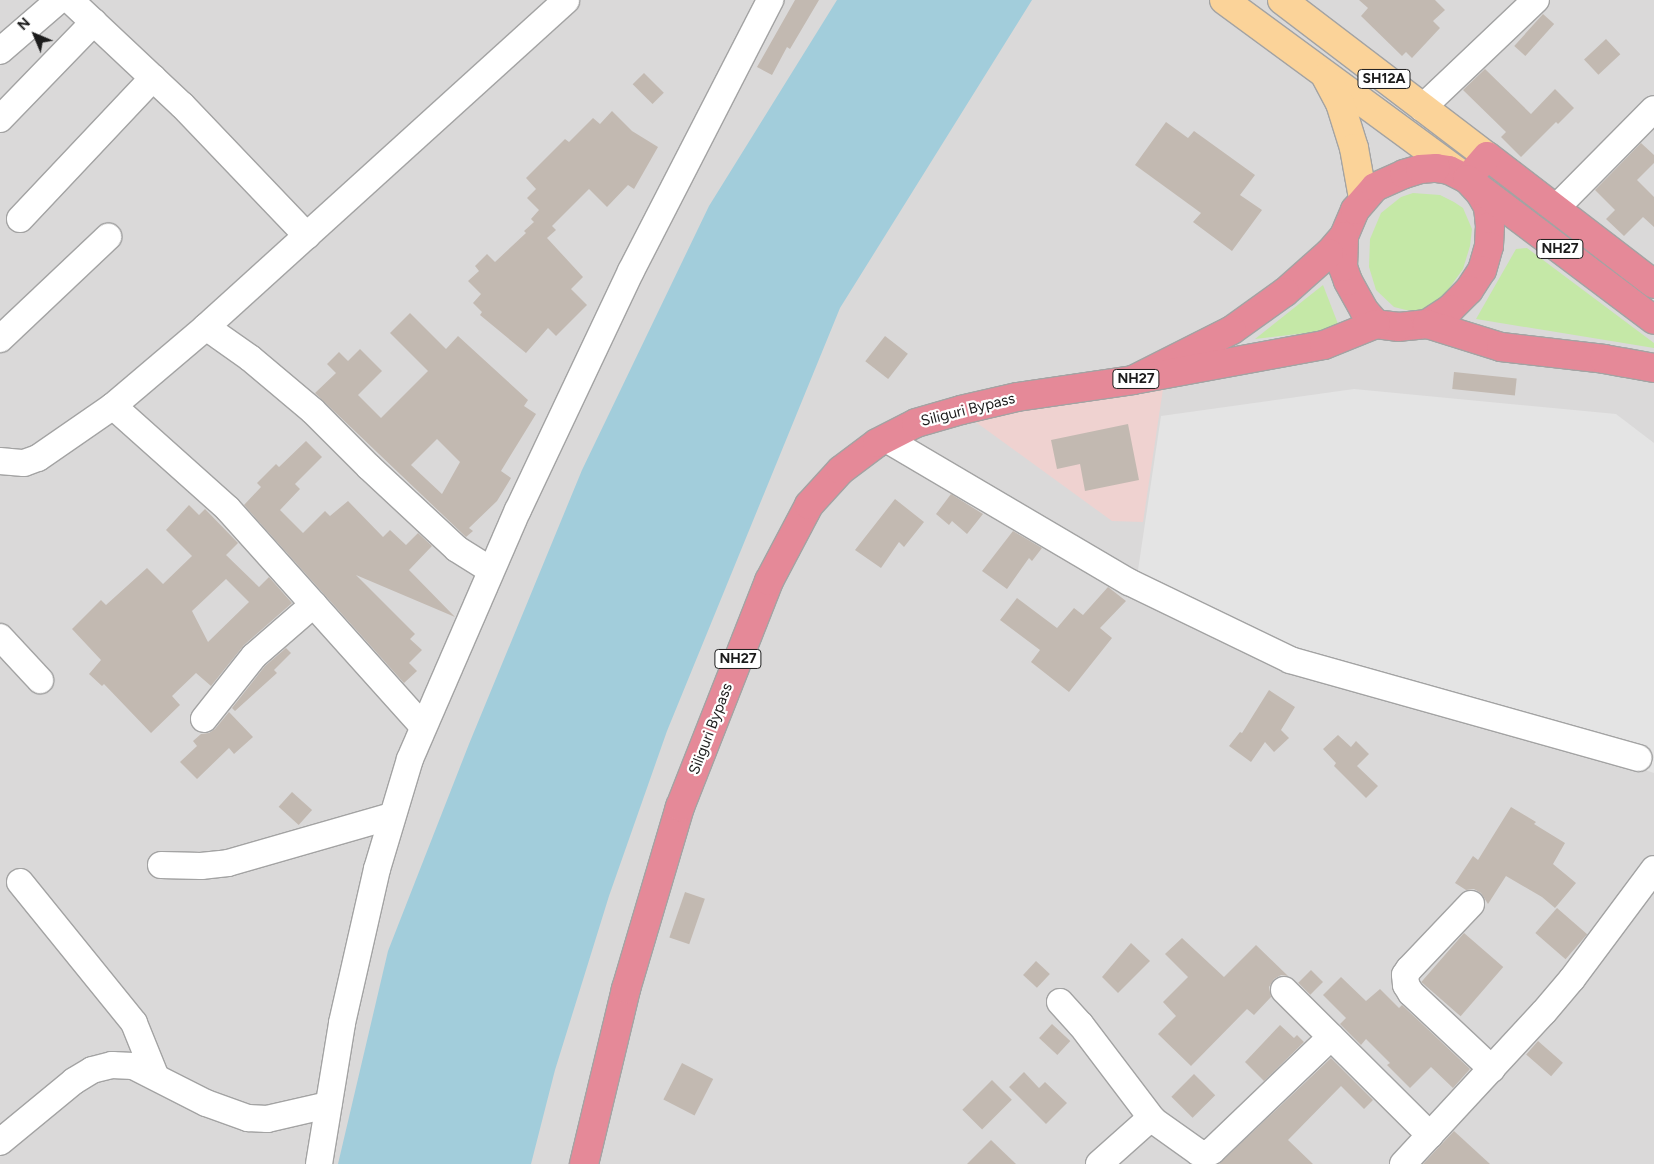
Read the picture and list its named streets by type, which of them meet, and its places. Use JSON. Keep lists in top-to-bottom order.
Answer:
{
  "streets": {
    "highway": ["NH27", "Siliguri Bypass"],
    "main road": ["SH12A"]
  },
  "crossings": [
    ["SH12A", "NH27"],
    ["NH27", "Siliguri Bypass"]
  ],
  "north": "top left"
}
